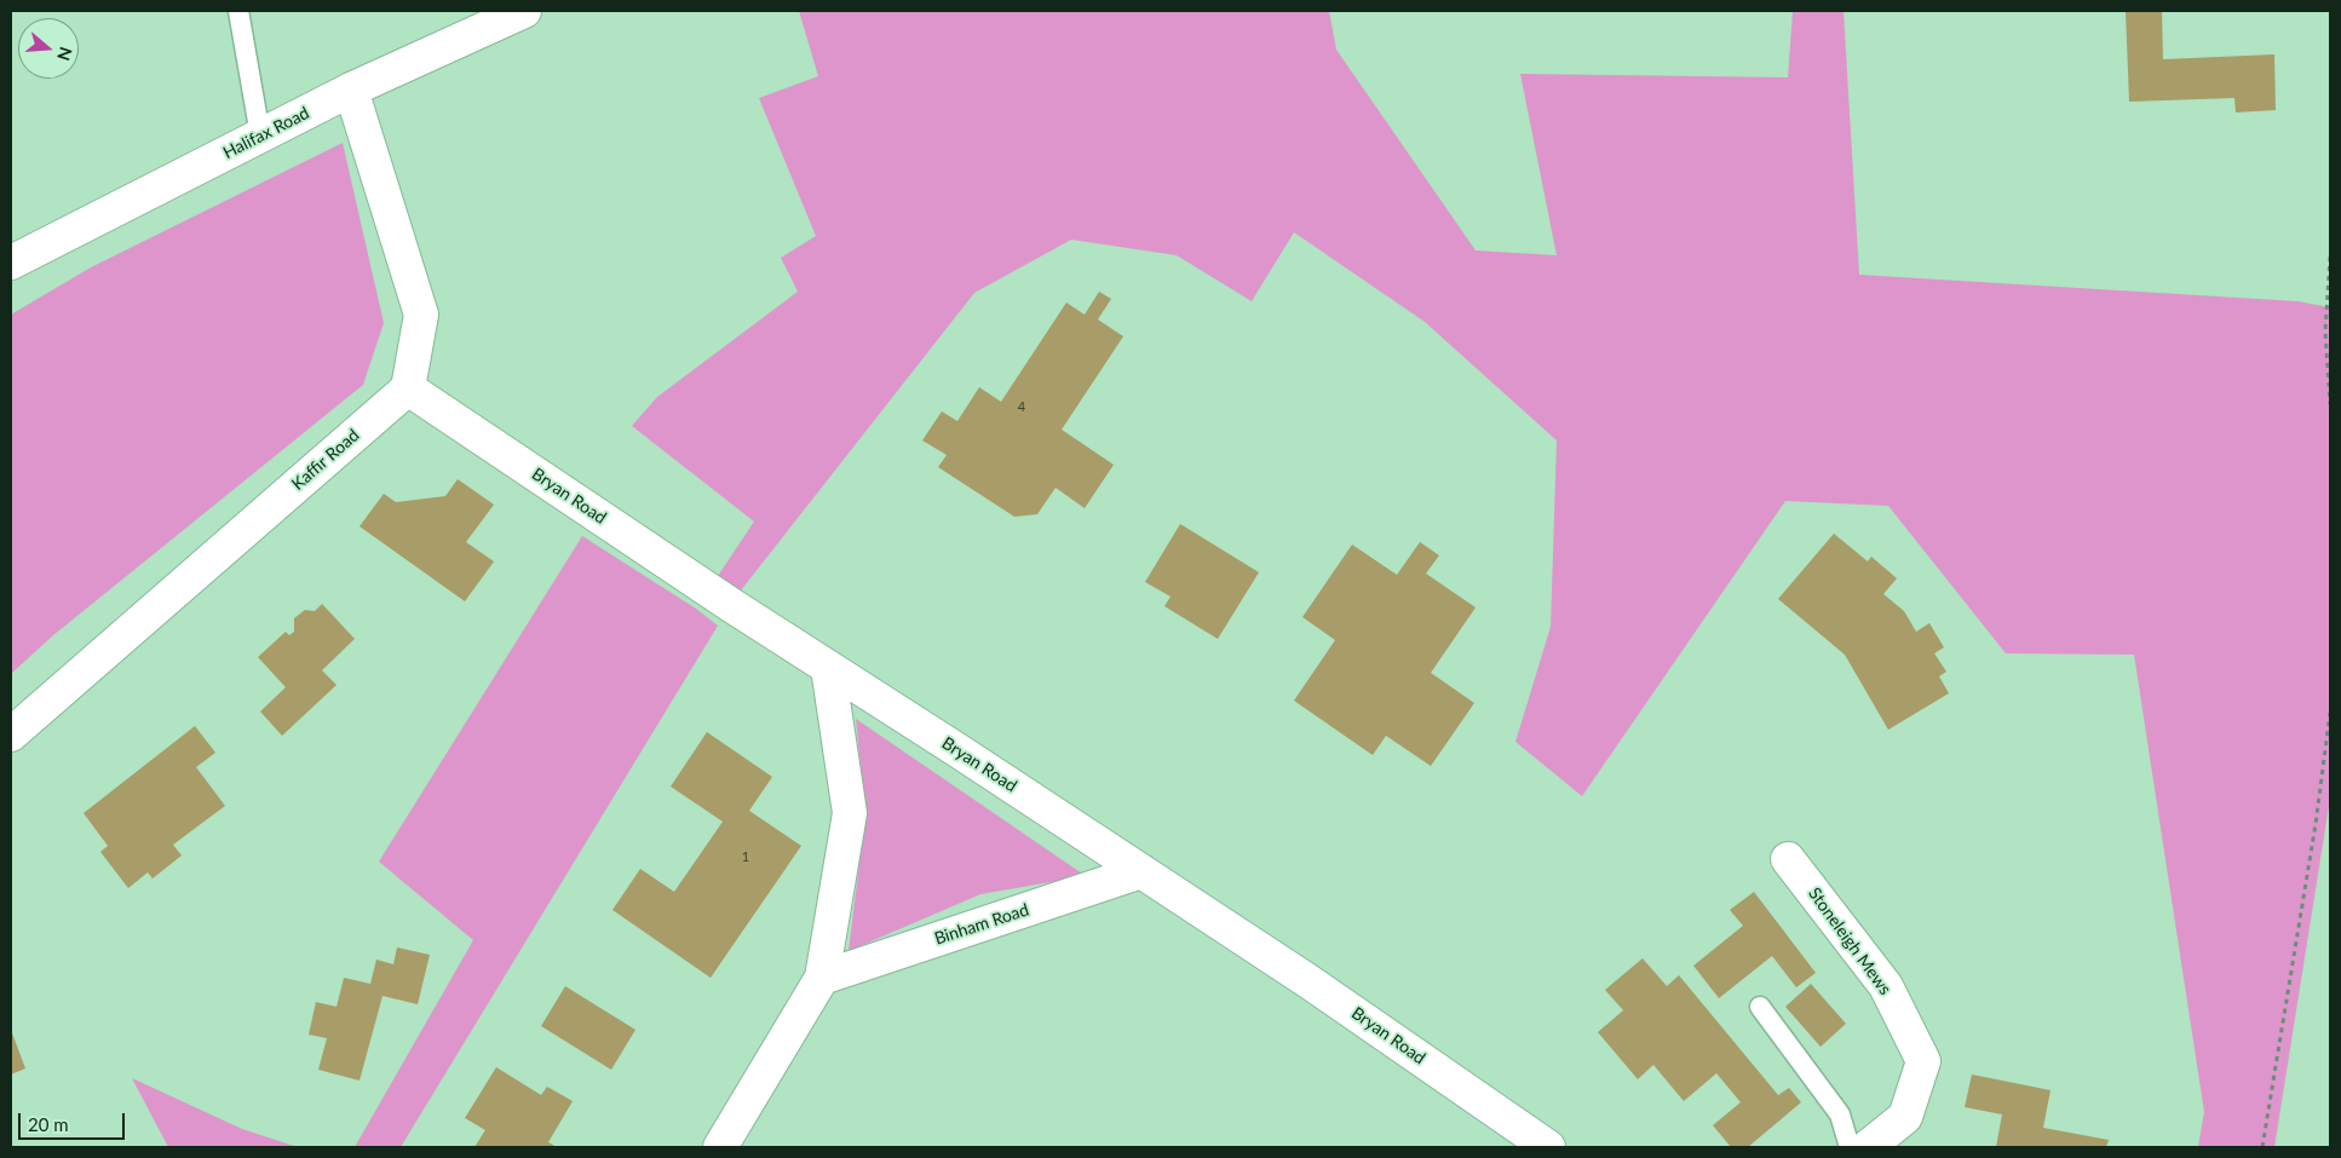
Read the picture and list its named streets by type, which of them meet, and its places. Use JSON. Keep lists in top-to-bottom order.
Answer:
{
  "streets": {
    "main road": [
      "Halifax Road",
      "Kaffir Road",
      "Bryan Road",
      "Binham Road",
      "Stoneleigh Mews"
    ]
  },
  "crossings": [
    ["Kaffir Road", "Bryan Road"],
    ["Bryan Road", "Binham Road"]
  ],
  "house_numbers": ["4", "1"],
  "scale_bar": "20 m",
  "north": "right"
}
